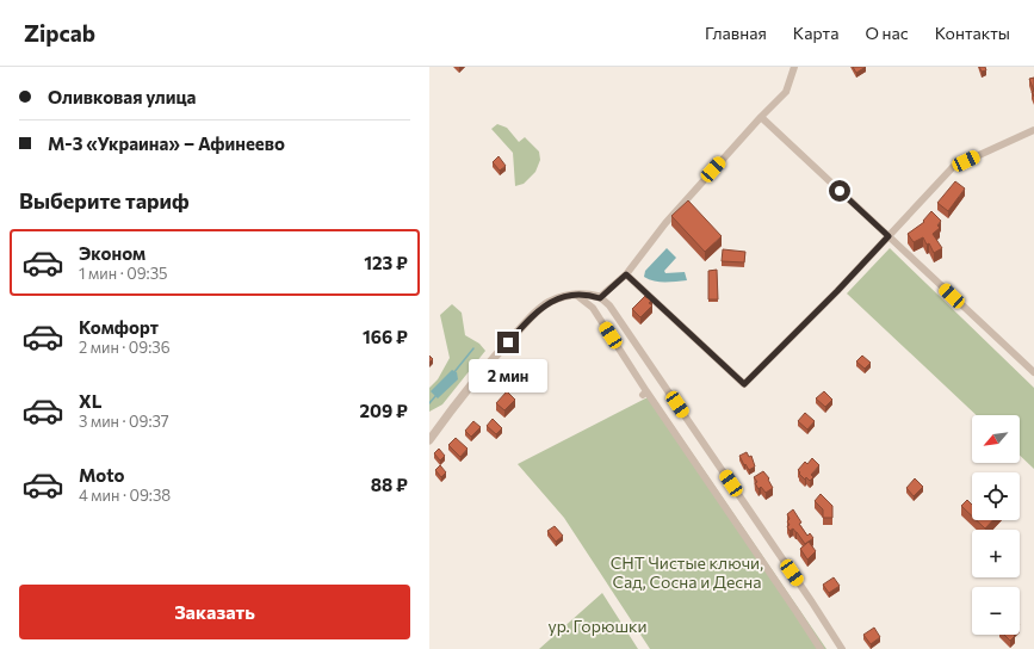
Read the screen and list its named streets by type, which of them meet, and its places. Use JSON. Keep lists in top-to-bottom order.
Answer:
{
  "parks": ["СНТ Чистые ключи, Сад, Сосна и Десна", "ур. Горюшки"],
  "north": "bottom left",
  "page": {
    "header": "Zipcab",
    "nav": [
      "Главная",
      "Карта",
      "О нас",
      "Контакты"
    ],
    "banner": ["Оливковая улица", "М-3 «Украина» – Афинеево"],
    "heading": "Выберите тариф",
    "list": [
      {
        "name": "Эконом",
        "note": "1 мин · 09:35",
        "value": "123 ₽"
      },
      {
        "name": "Комфорт",
        "note": "2 мин · 09:36",
        "value": "166 ₽"
      },
      {
        "name": "XL",
        "note": "3 мин · 09:37",
        "value": "209 ₽"
      },
      {
        "name": "Moto",
        "note": "4 мин · 09:38",
        "value": "88 ₽"
      }
    ],
    "bubble": "2 мин",
    "map_buttons": ["+", "−"],
    "buttons": "Заказать"
  }
}
